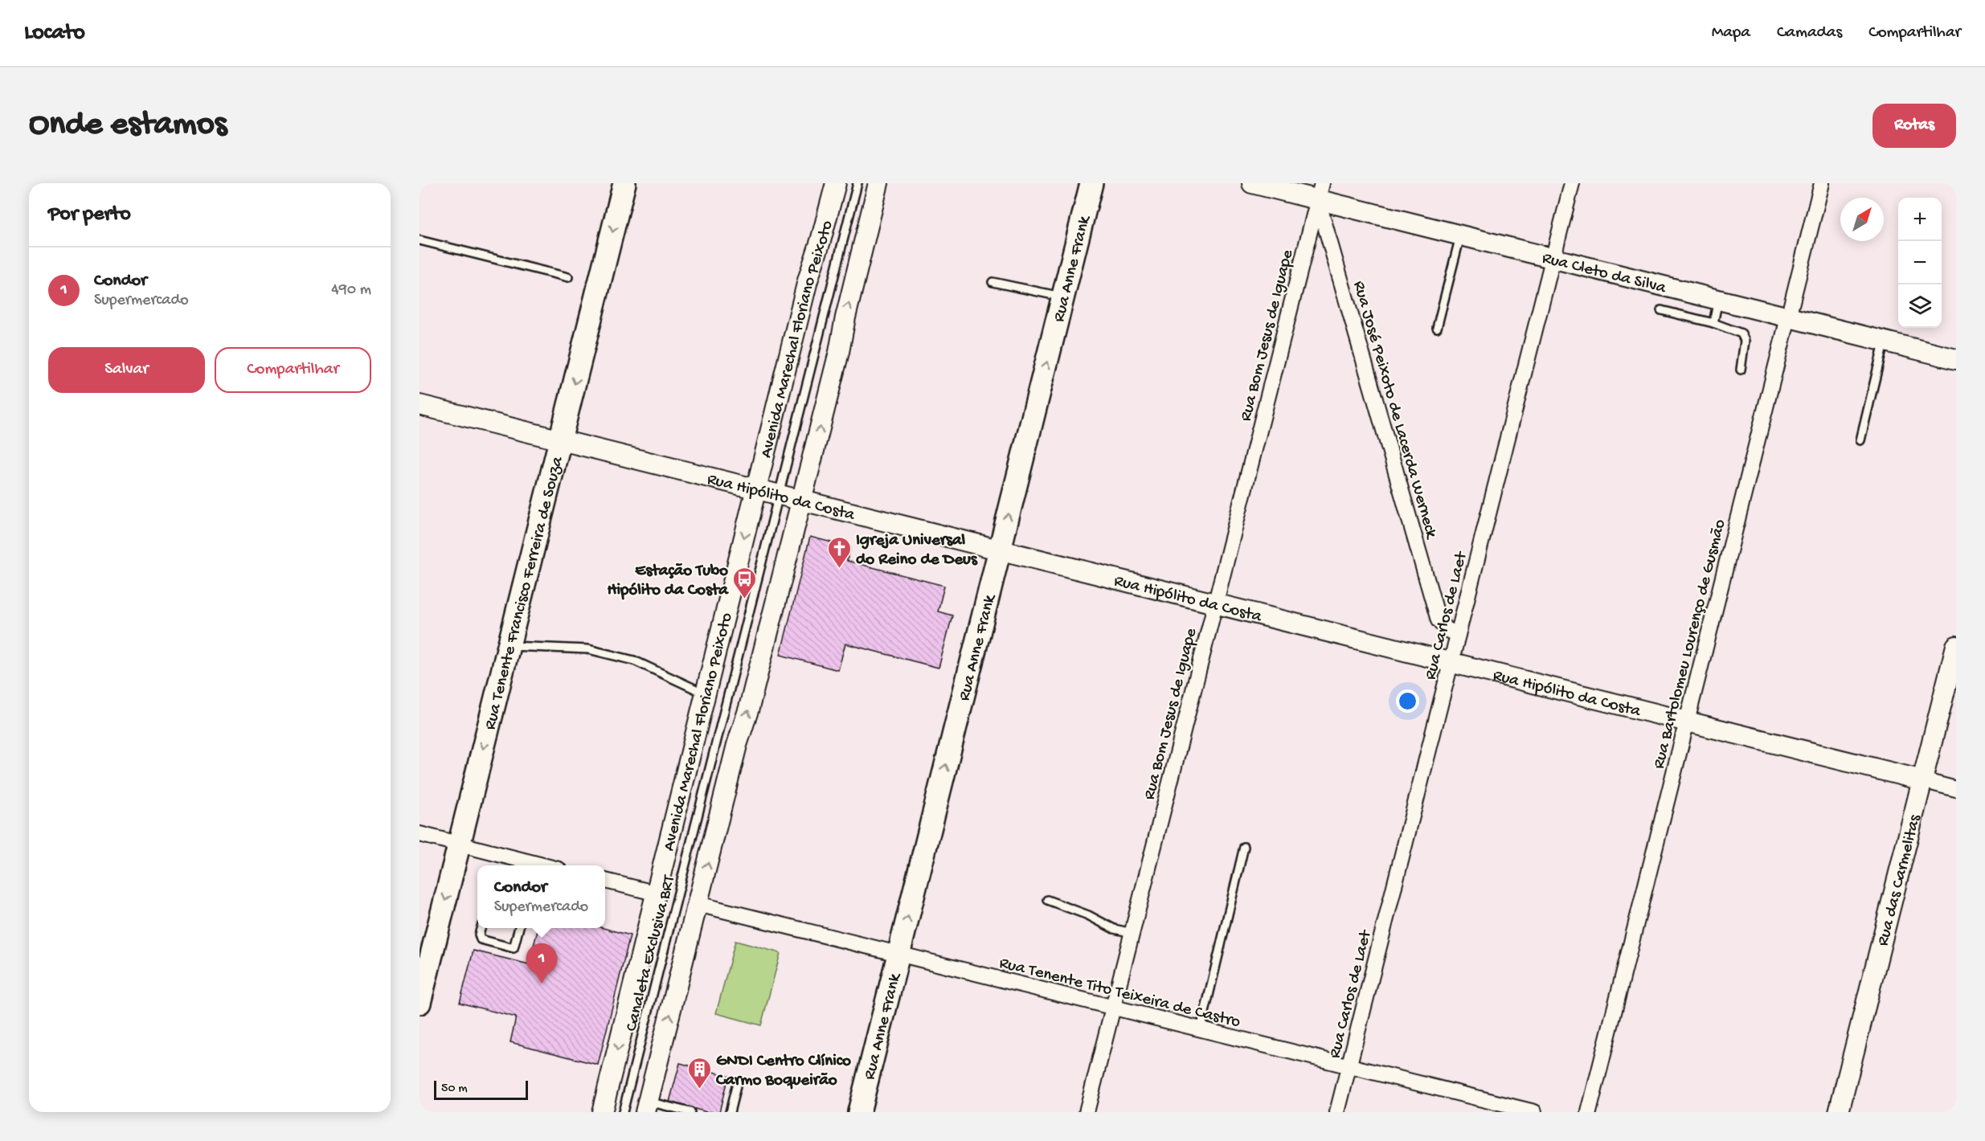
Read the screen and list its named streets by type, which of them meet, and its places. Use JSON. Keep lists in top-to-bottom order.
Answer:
{
  "streets": {
    "main road": ["Rua Anne Frank", "Rua Tenente Francisco Ferreira de Souza"],
    "street": [
      "Rua Cleto da Silva",
      "Rua Bom Jesus de Iguape",
      "Avenida Marechal Floriano Peixoto",
      "Rua José Peixoto de Lacerda Werneck",
      "Rua Hipólito da Costa",
      "Rua Carlos de Laet",
      "Rua Bartolomeu Lourenço de Gusmão",
      "Rua das Carmelitas",
      "Rua Tenente Tito Teixeira de Castro"
    ],
    "lane": ["Canaleta Exclusiva BRT"]
  },
  "crossings": [
    ["Rua Anne Frank", "Rua Hipólito da Costa"],
    ["Rua Anne Frank", "Rua Tenente Tito Teixeira de Castro"],
    ["Rua Cleto da Silva", "Rua Bom Jesus de Iguape"],
    ["Rua Cleto da Silva", "Rua José Peixoto de Lacerda Werneck"],
    ["Rua Cleto da Silva", "Rua Carlos de Laet"],
    ["Rua Cleto da Silva", "Rua Bartolomeu Lourenço de Gusmão"],
    ["Rua Bom Jesus de Iguape", "Rua José Peixoto de Lacerda Werneck"],
    ["Rua Bom Jesus de Iguape", "Rua Hipólito da Costa"],
    ["Rua Bom Jesus de Iguape", "Rua Tenente Tito Teixeira de Castro"],
    ["Avenida Marechal Floriano Peixoto", "Rua Hipólito da Costa"],
    ["Rua José Peixoto de Lacerda Werneck", "Rua Carlos de Laet"],
    ["Rua Hipólito da Costa", "Rua Tenente Francisco Ferreira de Souza"],
    ["Rua Hipólito da Costa", "Rua Carlos de Laet"],
    ["Rua Hipólito da Costa", "Rua Bartolomeu Lourenço de Gusmão"],
    ["Rua Hipólito da Costa", "Rua das Carmelitas"],
    ["Rua Hipólito da Costa", "Canaleta Exclusiva BRT"],
    ["Rua Carlos de Laet", "Rua Tenente Tito Teixeira de Castro"]
  ],
  "one_way": ["Rua Anne Frank", "Rua Tenente Francisco Ferreira de Souza"],
  "places": {
    "church": ["Igreja Universal do Reino de Deus"],
    "bus stop": ["Estação Tubo Hipólito da Costa"],
    "building": ["GNDI Centro Clínico Carmo Boqueirão"]
  },
  "scale_bar": "50 m",
  "north": "top right",
  "page": {
    "header": "Locato",
    "nav": ["Mapa", "Camadas", "Compartilhar"],
    "buttons": [
      "Rotas",
      ["Salvar", "Compartilhar"]
    ],
    "title": "Onde estamos",
    "heading": "Por perto",
    "map_buttons": ["+", "−"],
    "list": [
      {
        "mark": "1",
        "name": "Condor",
        "note": "Supermercado",
        "value": "490 m"
      }
    ],
    "popup": ["Condor", "Supermercado"],
    "pins": "1",
    "scale": "50 m"
  }
}
